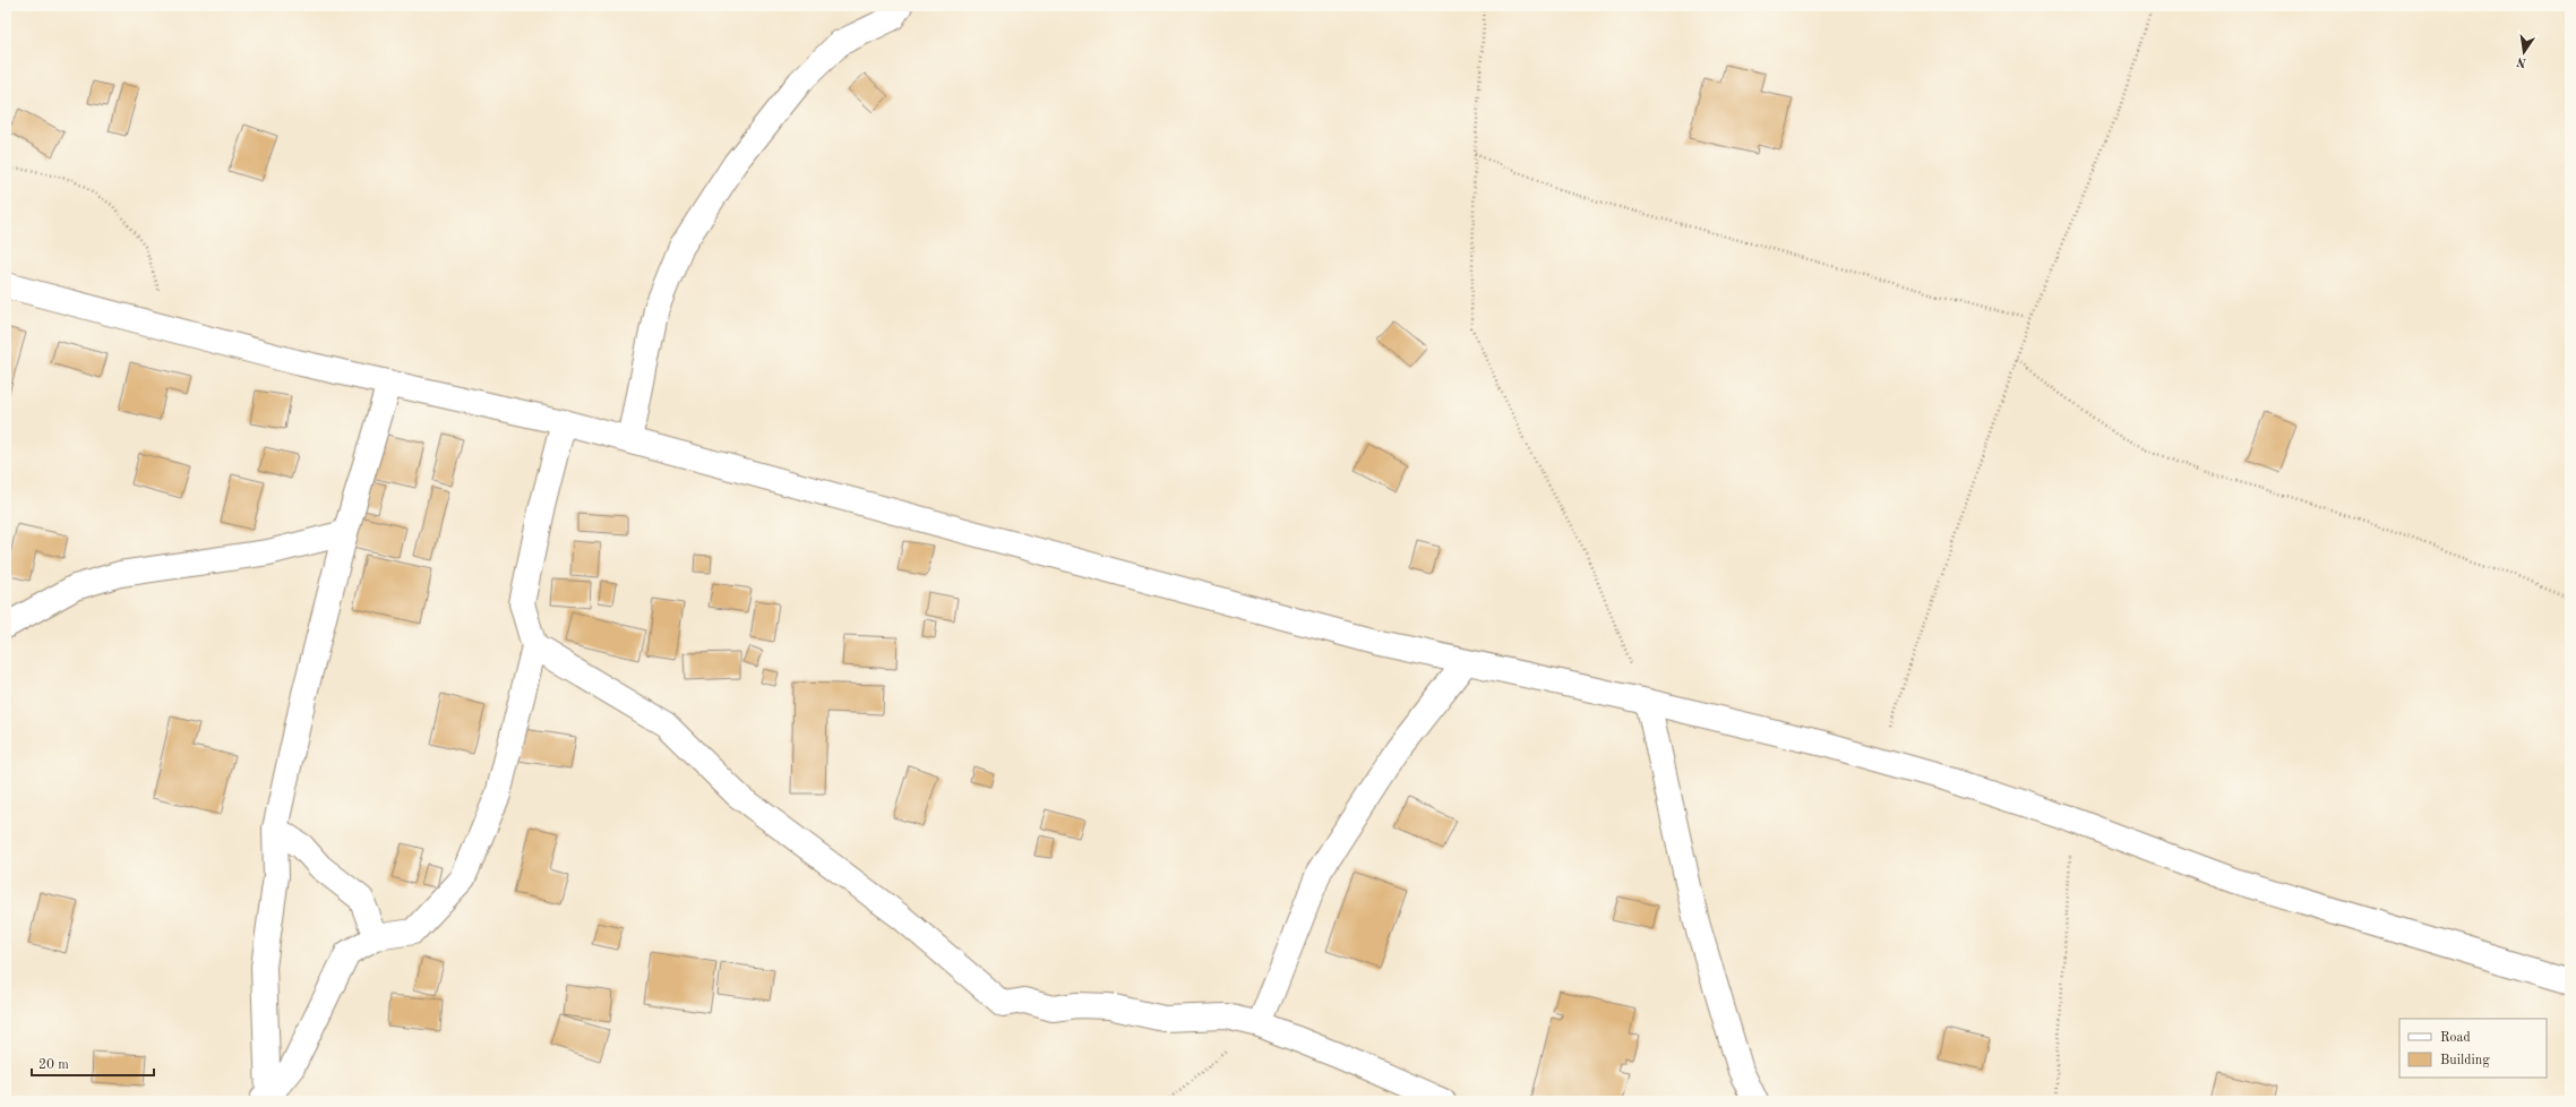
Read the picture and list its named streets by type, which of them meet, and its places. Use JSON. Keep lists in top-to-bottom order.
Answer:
{
  "legend": ["Road", "Building"],
  "scale_bar": "20 m",
  "north": "bottom"
}
